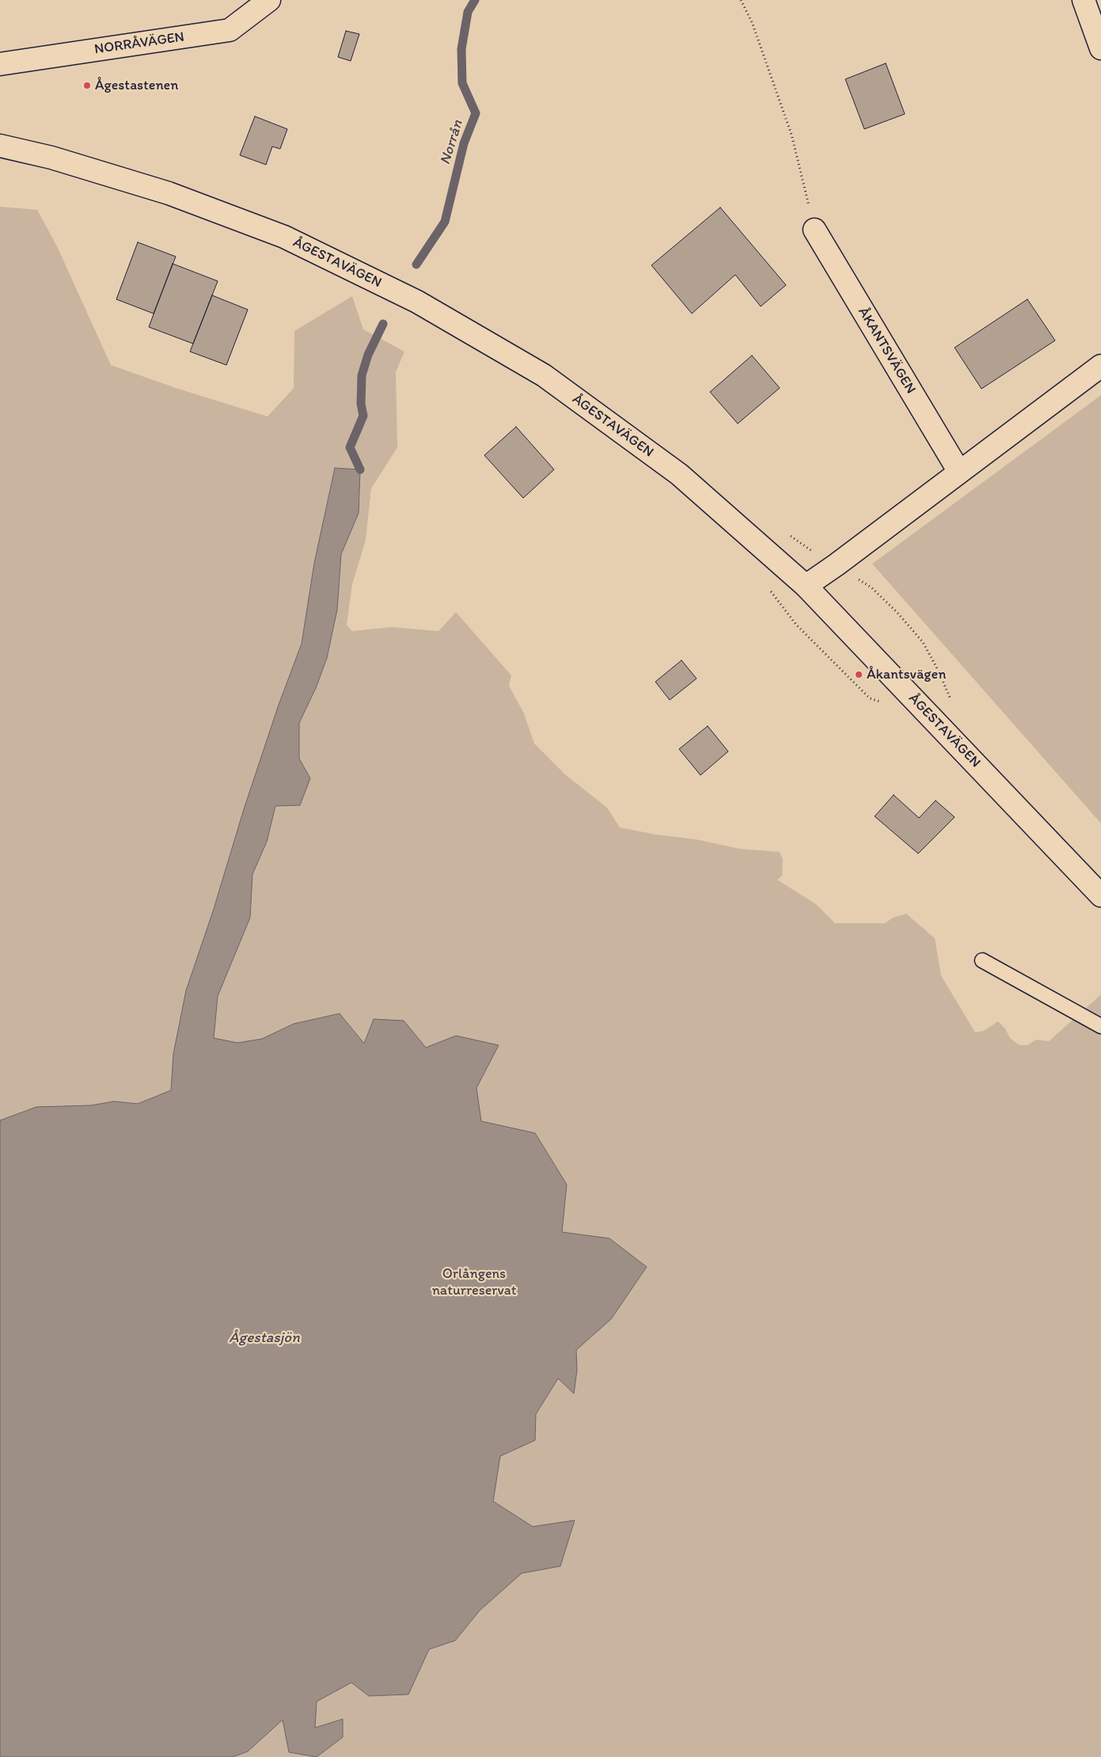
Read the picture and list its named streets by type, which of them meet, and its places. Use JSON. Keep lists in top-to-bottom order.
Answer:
{
  "streets": {
    "main road": ["NORRÅVÄGEN", "ÅGESTAVÄGEN", "ÅKANTSVÄGEN"]
  },
  "water": ["Norrån", "Ågestasjön"],
  "parks": ["Orlångens naturreservat"],
  "places": ["Ågestastenen", "Åkantsvägen"]
}
